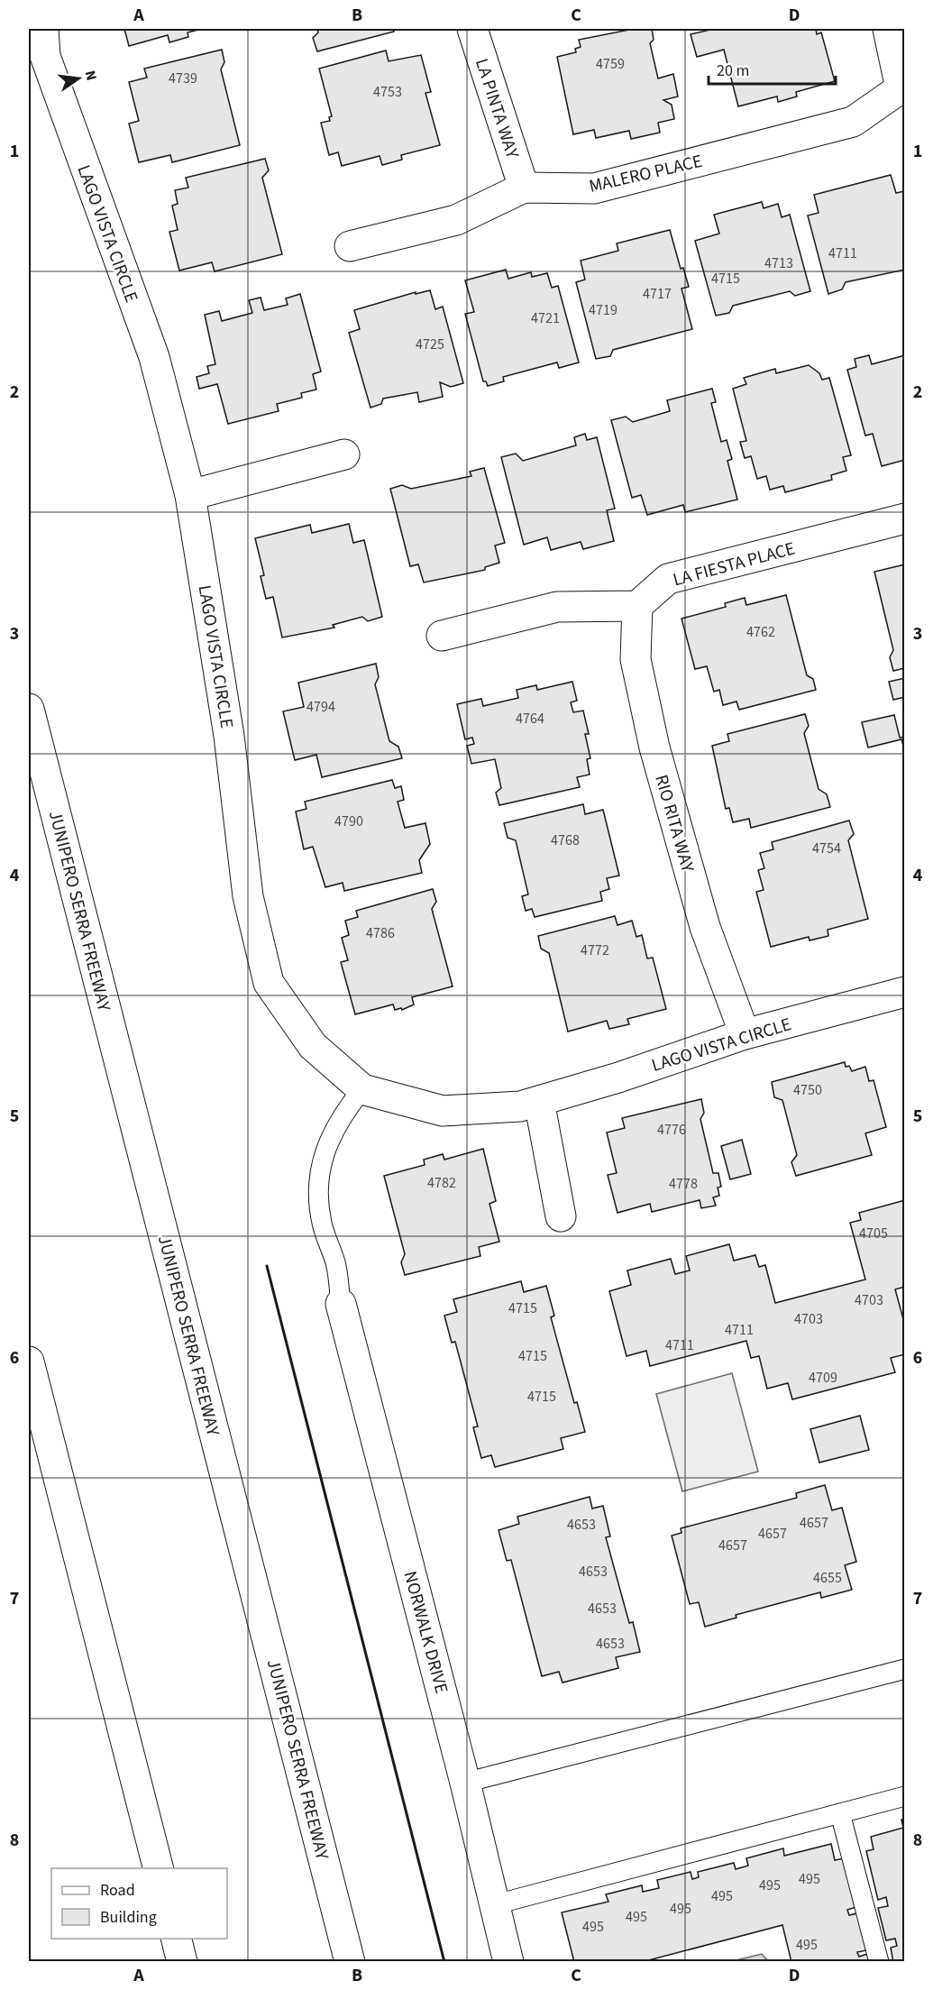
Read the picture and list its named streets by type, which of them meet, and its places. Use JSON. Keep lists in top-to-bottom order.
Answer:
{
  "streets": {
    "main road": [
      "LA PINTA WAY",
      "MALERO PLACE",
      "LAGO VISTA CIRCLE",
      "LA FIESTA PLACE",
      "RIO RITA WAY",
      "JUNIPERO SERRA FREEWAY",
      "NORWALK DRIVE"
    ]
  },
  "crossings": [
    ["LA PINTA WAY", "MALERO PLACE"],
    ["LAGO VISTA CIRCLE", "RIO RITA WAY"],
    ["LA FIESTA PLACE", "RIO RITA WAY"]
  ],
  "house_numbers": [
    "4759",
    "4739",
    "4753",
    "4711",
    "4713",
    "4715",
    "4717",
    "4719",
    "4721",
    "4725",
    "4762",
    "4794",
    "4764",
    "4790",
    "4768",
    "4754",
    "4786",
    "4772",
    "4750",
    "4776",
    "4782",
    "4778",
    "4705",
    "4703",
    "4715",
    "4703",
    "4711",
    "4711",
    "4715",
    "4709",
    "4715",
    "4657",
    "4653",
    "4657",
    "4657",
    "4653",
    "4655",
    "4653",
    "4653",
    "495",
    "495",
    "495",
    "495",
    "495",
    "495",
    "495"
  ],
  "legend": ["Road", "Building"],
  "scale_bar": "20 m",
  "north": "right",
  "grid": {
    "columns": [
      "A",
      "B",
      "C",
      "D"
    ],
    "rows": [
      "1",
      "2",
      "3",
      "4",
      "5",
      "6",
      "7",
      "8"
    ]
  }
}
